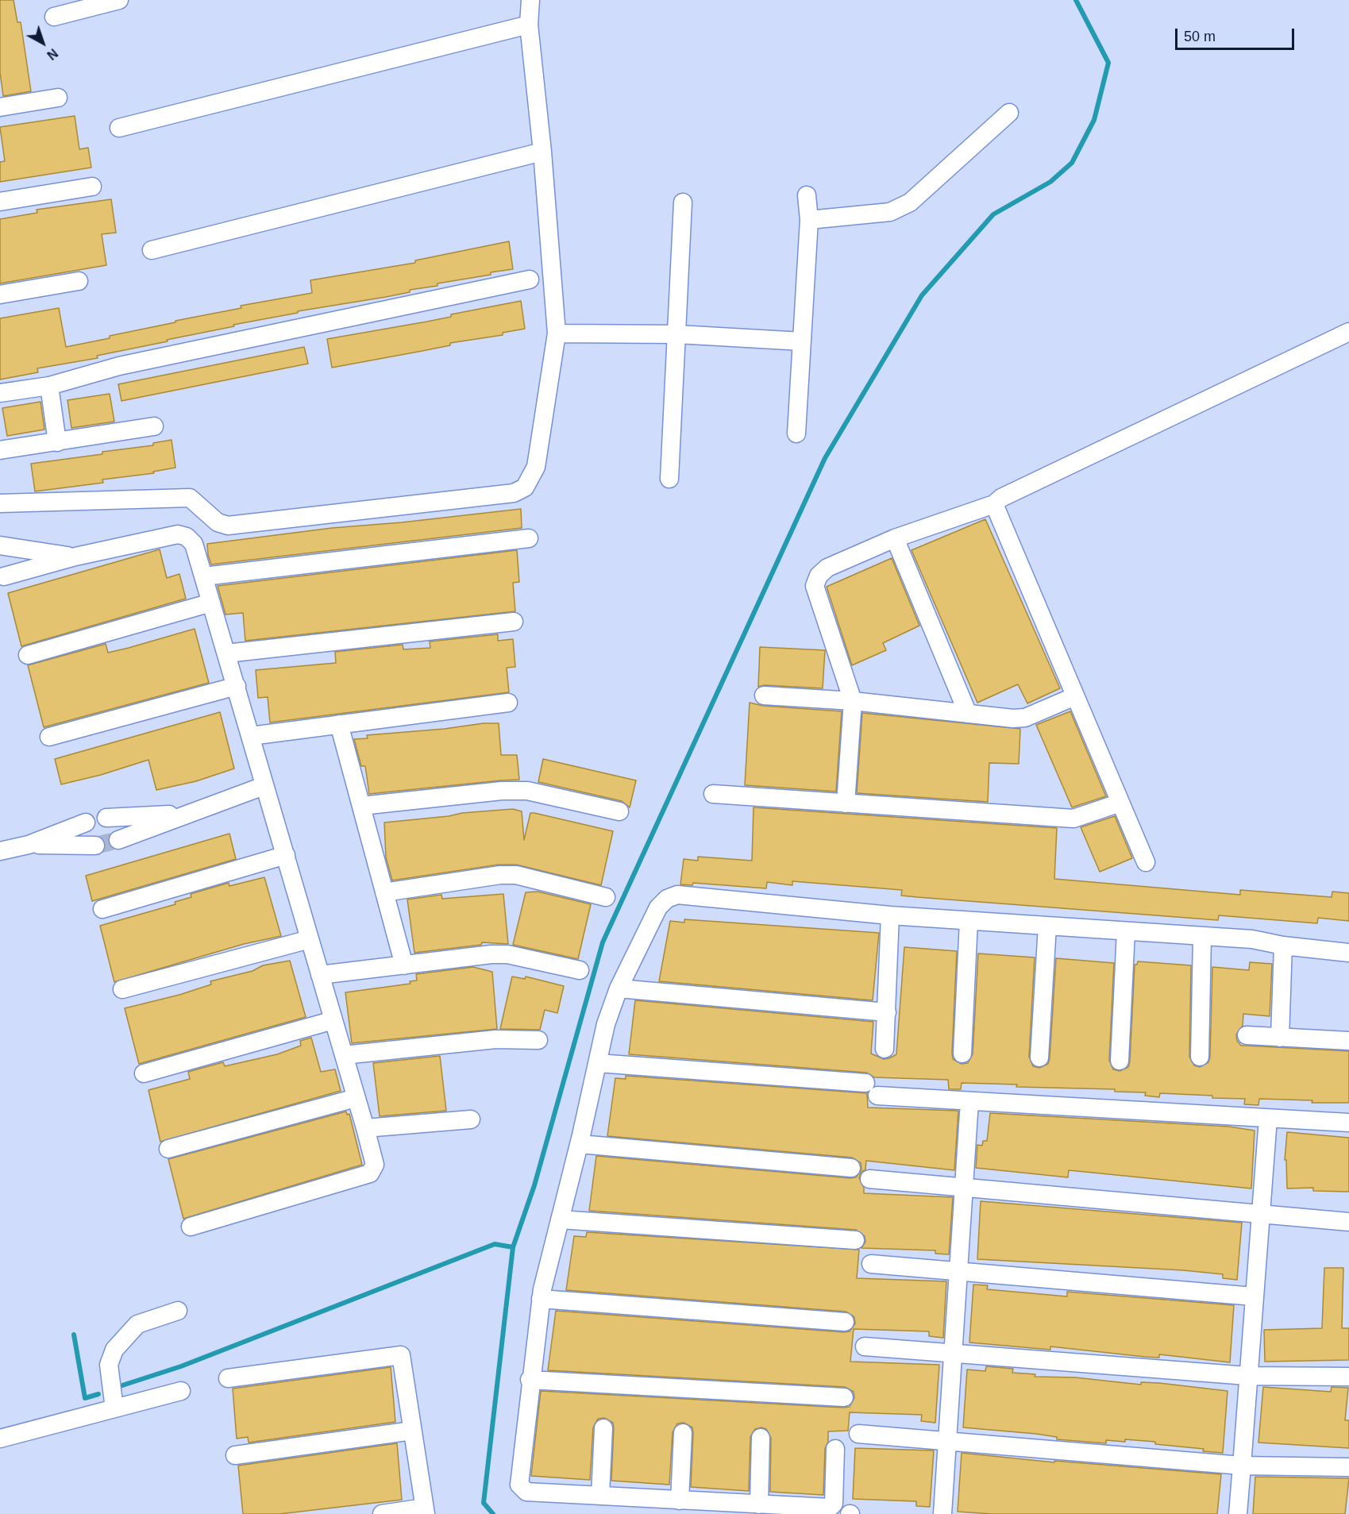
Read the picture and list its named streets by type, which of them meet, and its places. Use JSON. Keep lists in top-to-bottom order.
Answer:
{
  "scale_bar": "50 m",
  "north": "bottom right"
}
